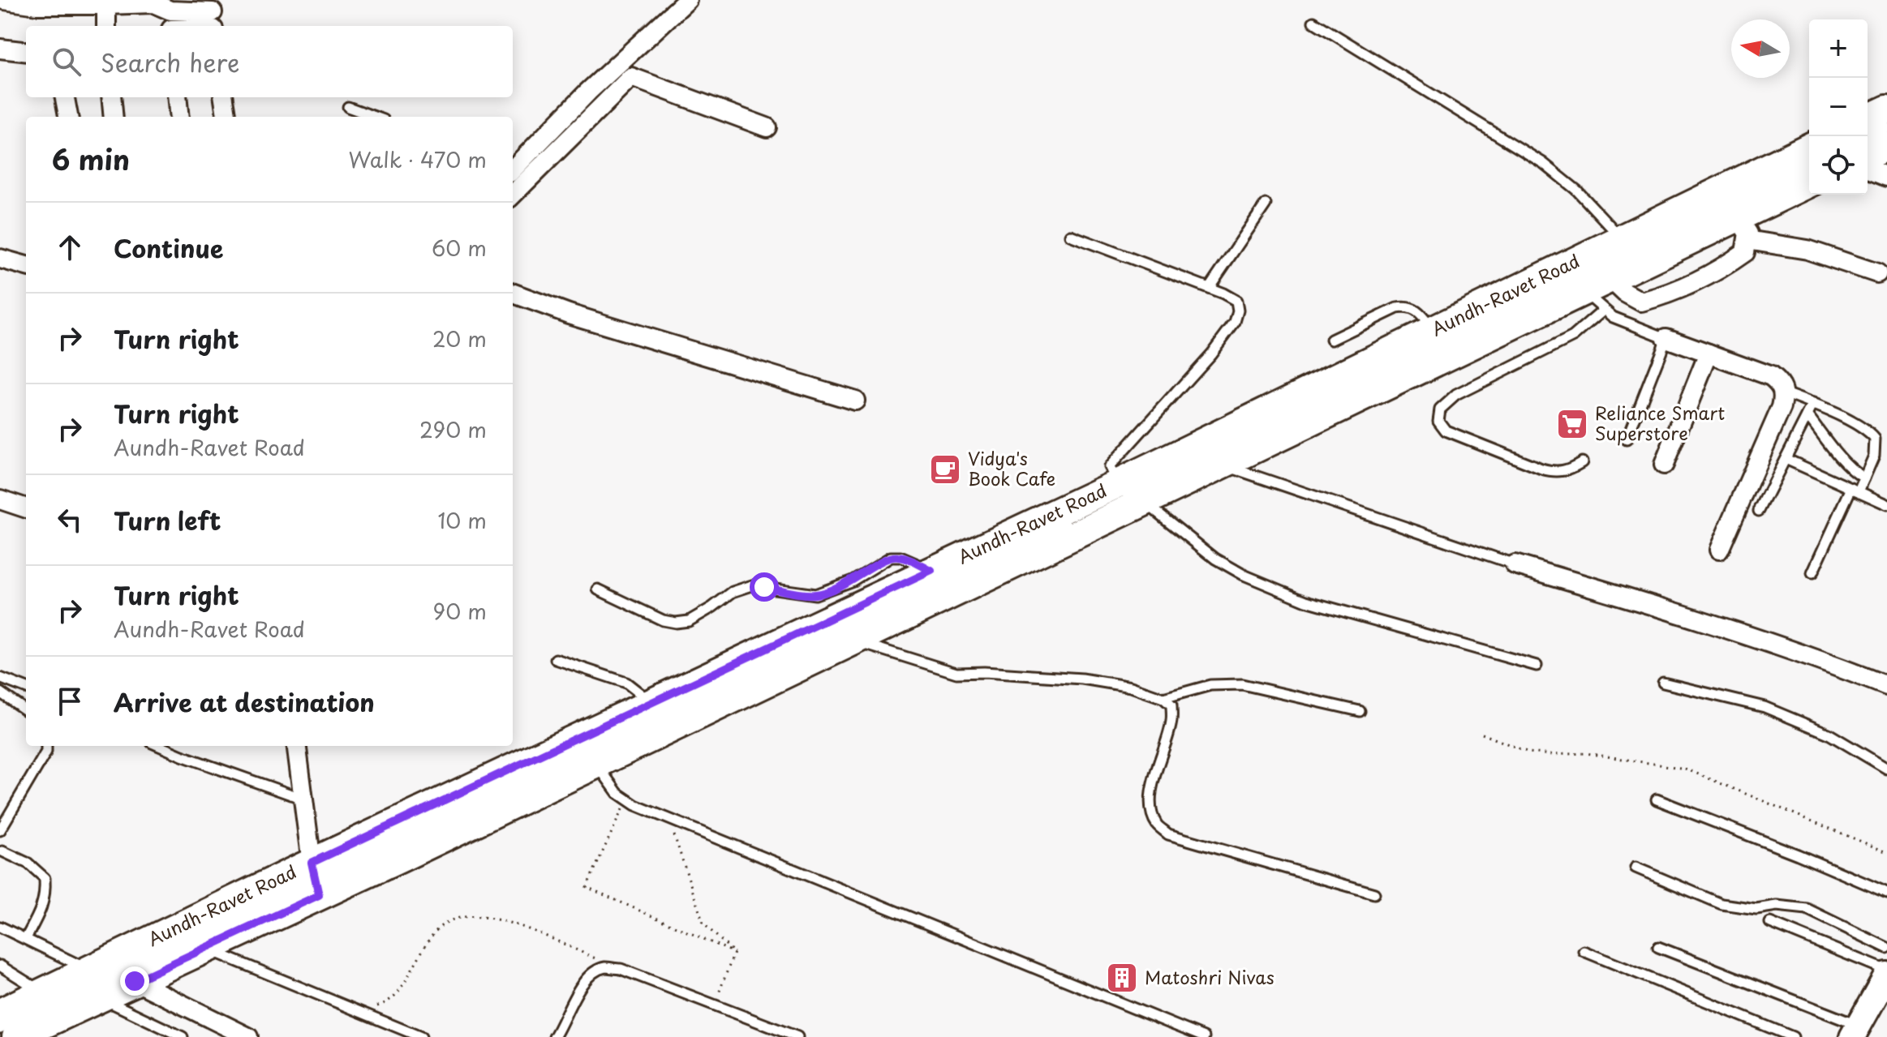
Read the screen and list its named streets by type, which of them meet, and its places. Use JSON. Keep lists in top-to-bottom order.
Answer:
{
  "streets": {
    "main road": ["Aundh-Ravet Road"]
  },
  "places": {
    "supermarket": ["Reliance Smart Superstore"],
    "cafe": ["Vidya's Book Cafe"],
    "building": ["Matoshri Nivas"]
  },
  "north": "left",
  "page": {
    "map_buttons": ["+", "−"],
    "search": "Search here",
    "heading": ["6 min", "Walk · 470 m"],
    "list": [
      ["Continue", "60 m"],
      ["Turn right", "20 m"],
      ["Turn right", "Aundh-Ravet Road", "290 m"],
      ["Turn left", "10 m"],
      ["Turn right", "Aundh-Ravet Road", "90 m"],
      "Arrive at destination"
    ]
  }
}
